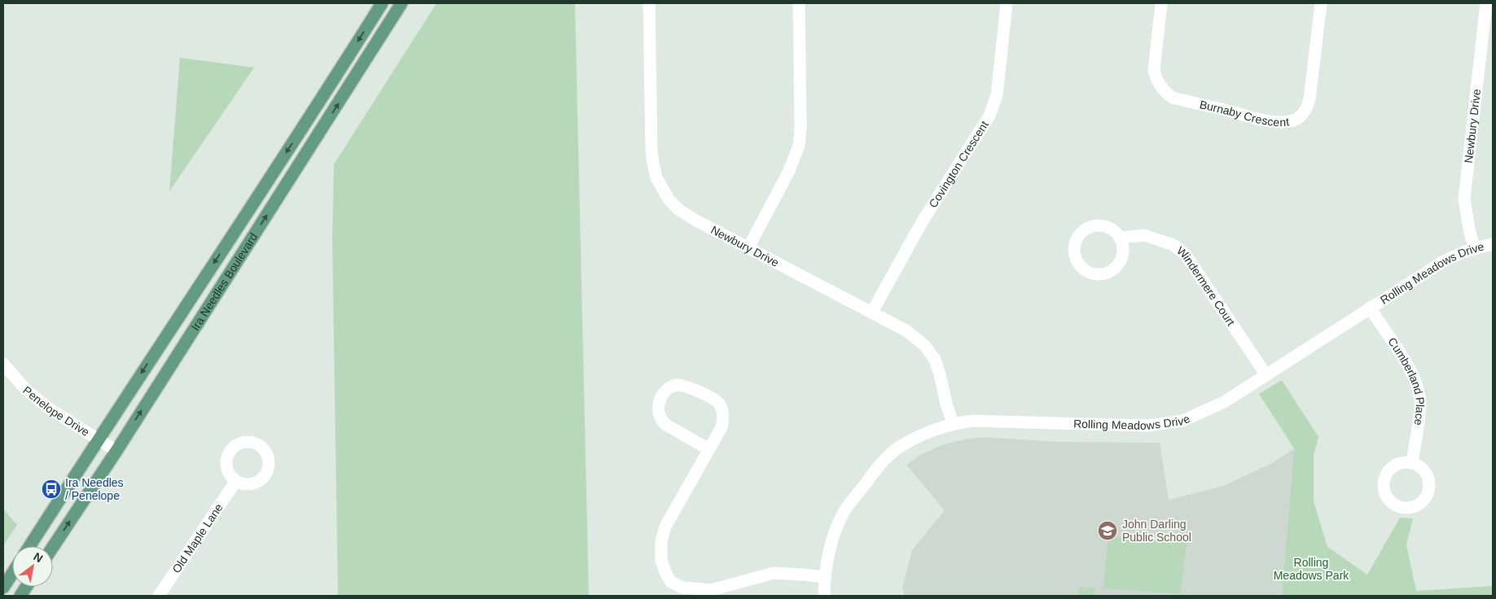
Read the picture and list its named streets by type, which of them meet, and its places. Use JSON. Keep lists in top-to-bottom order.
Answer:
{
  "streets": {
    "main road": ["Ira Needles Boulevard"],
    "street": [
      "Burnaby Crescent",
      "Newbury Drive",
      "Covington Crescent",
      "Rolling Meadows Drive",
      "Windermere Court",
      "Cumberland Place",
      "Penelope Drive",
      "Old Maple Lane"
    ]
  },
  "crossings": [
    ["Newbury Drive", "Covington Crescent"],
    ["Newbury Drive", "Rolling Meadows Drive"],
    ["Rolling Meadows Drive", "Windermere Court"],
    ["Rolling Meadows Drive", "Cumberland Place"],
    ["Ira Needles Boulevard", "Penelope Drive"]
  ],
  "parks": ["Rolling Meadows Park"],
  "places": {
    "bus stop": ["Ira Needles / Penelope"],
    "school or university": ["John Darling Public School"]
  },
  "north": "top right"
}
